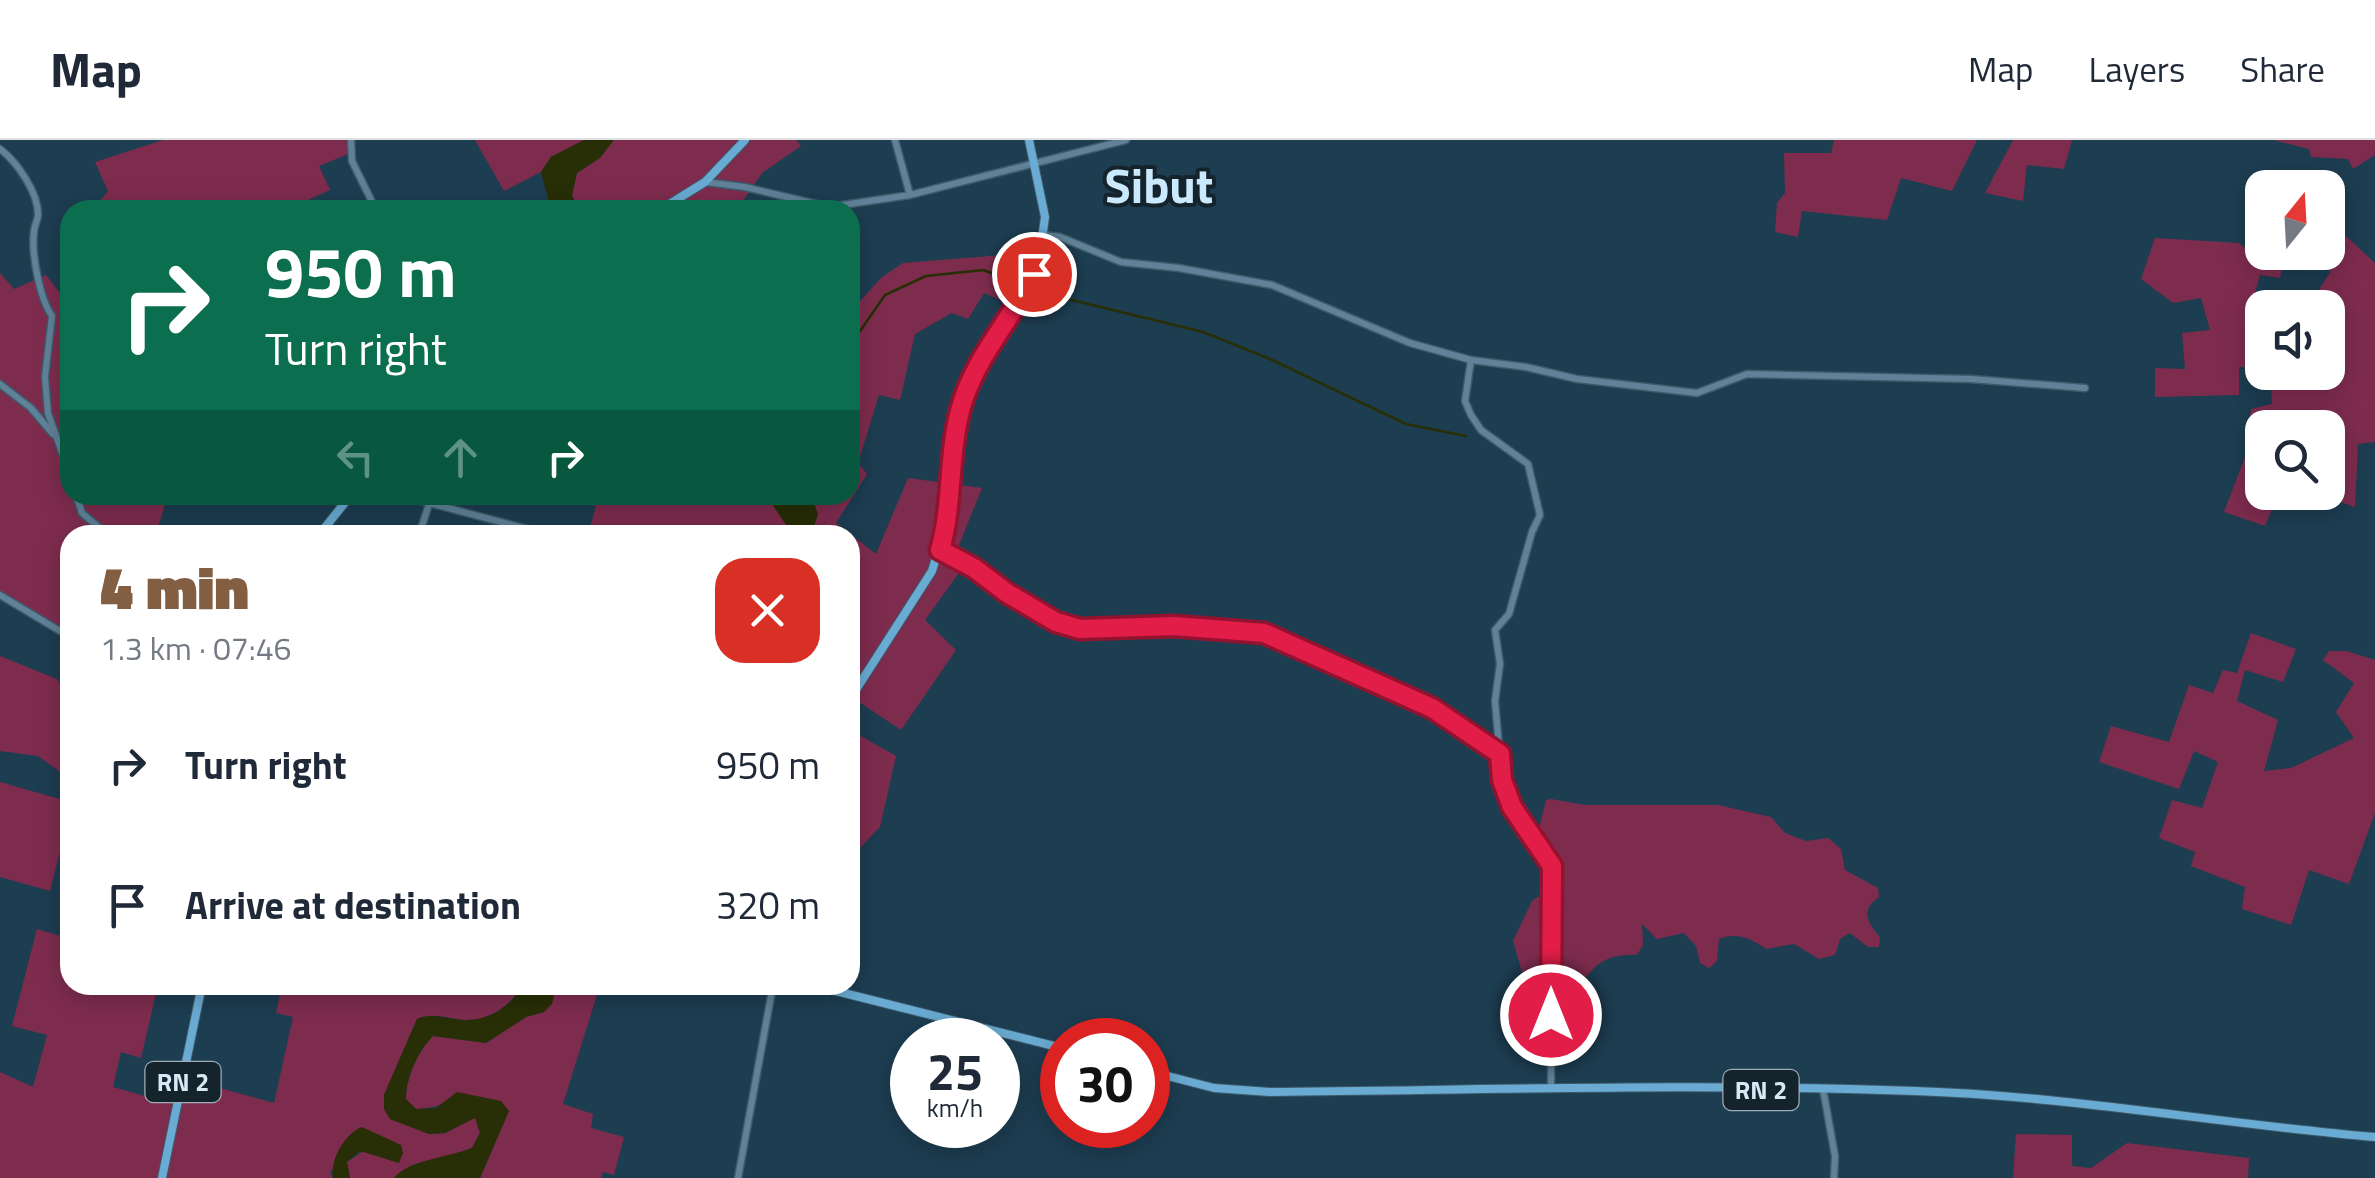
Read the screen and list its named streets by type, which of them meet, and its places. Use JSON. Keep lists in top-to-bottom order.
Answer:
{
  "streets": {
    "main road": ["RN 2"]
  },
  "districts": ["Sibut"],
  "north": "top",
  "page": {
    "header": "Map",
    "nav": ["Map", "Layers", "Share"],
    "turn": ["950 m", "Turn right"],
    "heading": ["4 min", "1.3 km · 07:46"],
    "list": [
      {
        "name": "Turn right",
        "value": "950 m"
      },
      {
        "name": "Arrive at destination",
        "value": "320 m"
      }
    ],
    "speed": "25 km/h",
    "limit": "30"
  }
}
